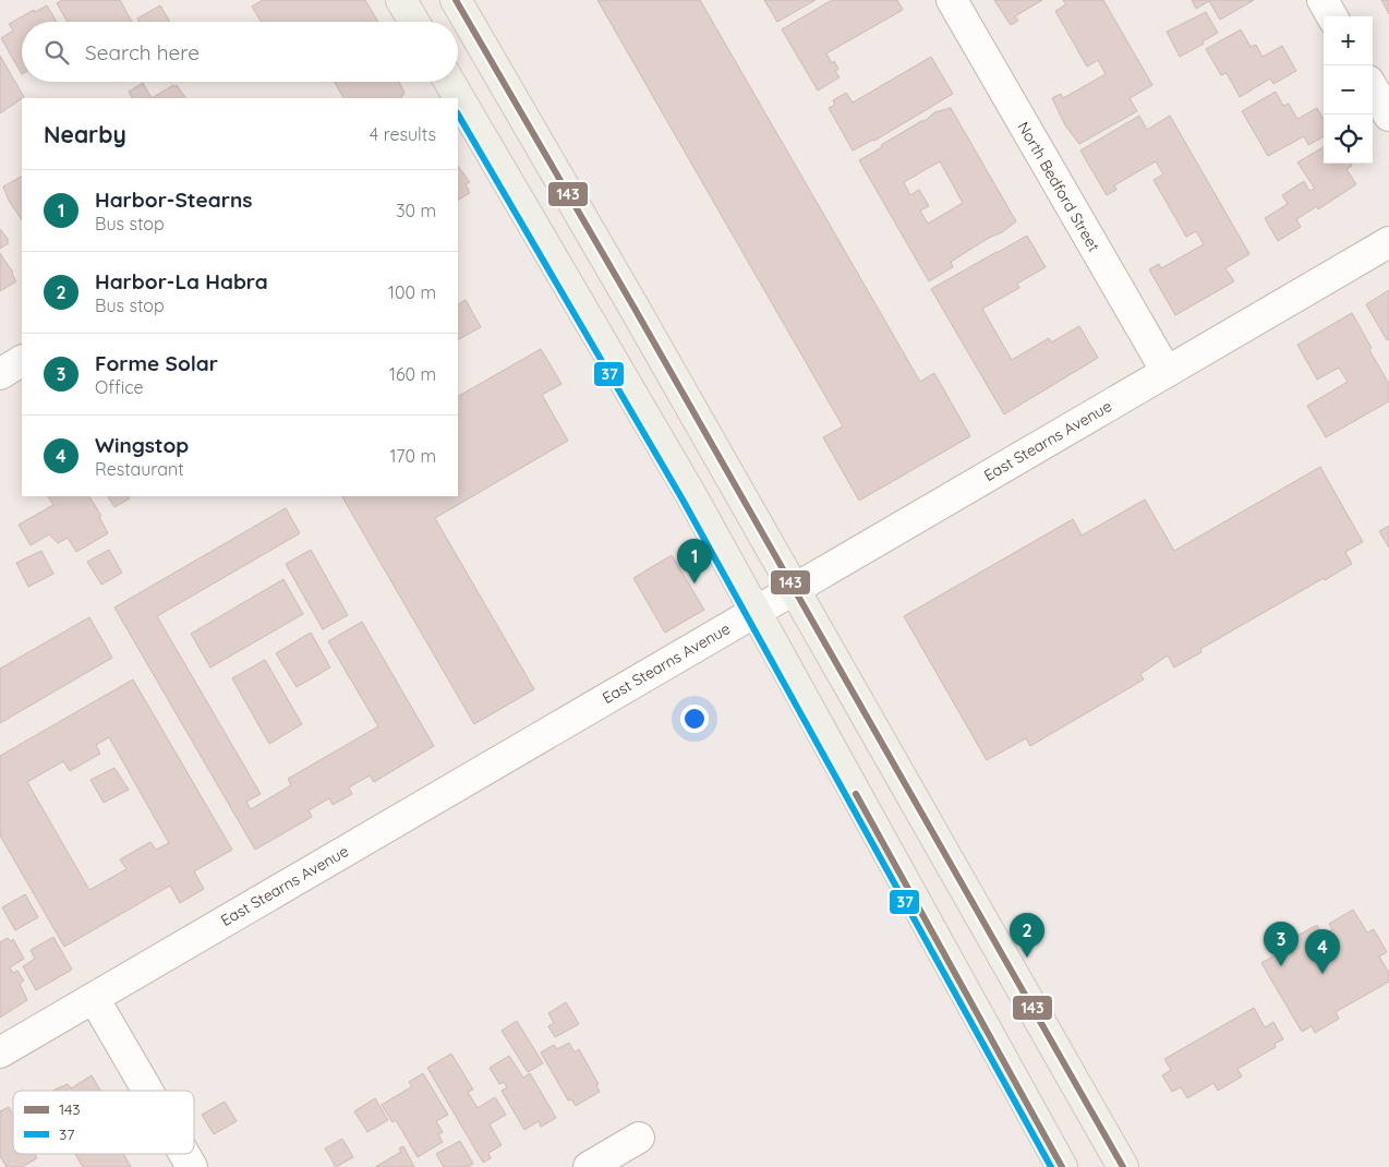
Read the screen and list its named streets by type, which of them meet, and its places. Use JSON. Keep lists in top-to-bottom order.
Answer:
{
  "streets": {
    "street": ["North Bedford Street", "East Stearns Avenue"]
  },
  "crossings": [
    ["North Bedford Street", "East Stearns Avenue"]
  ],
  "lines": ["transit line 143", "transit line 37"],
  "legend": ["143", "37"],
  "page": {
    "map_buttons": ["+", "−"],
    "search": "Search here",
    "heading": ["Nearby", "4 results"],
    "list": [
      {
        "mark": "1",
        "name": "Harbor-Stearns",
        "note": "Bus stop",
        "value": "30 m"
      },
      {
        "mark": "2",
        "name": "Harbor-La Habra",
        "note": "Bus stop",
        "value": "100 m"
      },
      {
        "mark": "3",
        "name": "Forme Solar",
        "note": "Office",
        "value": "160 m"
      },
      {
        "mark": "4",
        "name": "Wingstop",
        "note": "Restaurant",
        "value": "170 m"
      }
    ],
    "pins": [
      "1",
      "2",
      "3",
      "4"
    ]
  }
}
